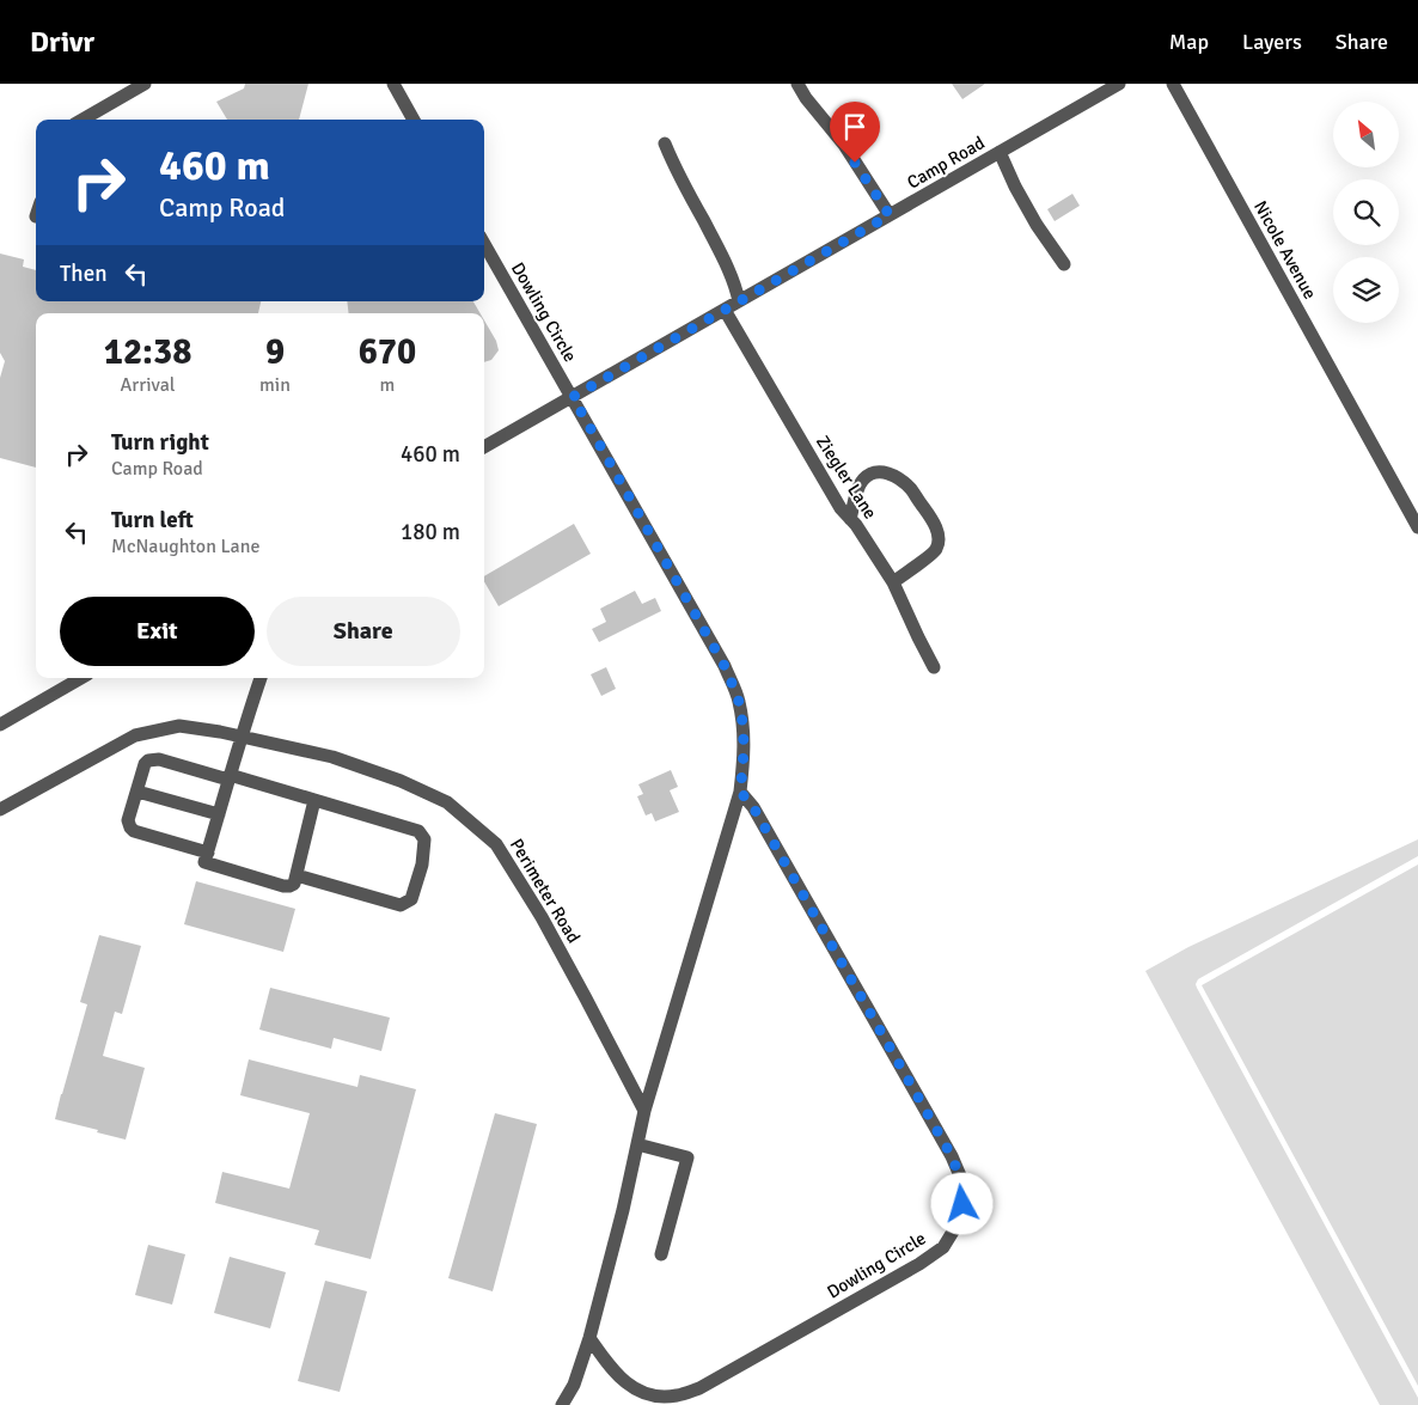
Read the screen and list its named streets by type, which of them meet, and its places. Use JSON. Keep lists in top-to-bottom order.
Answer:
{
  "streets": {
    "street": [
      "Camp Road",
      "Nicole Avenue",
      "Dowling Circle",
      "Ziegler Lane",
      "Perimeter Road"
    ]
  },
  "crossings": [
    ["Camp Road", "Dowling Circle"],
    ["Camp Road", "Ziegler Lane"]
  ],
  "north": "top left",
  "page": {
    "header": "Drivr",
    "nav": ["Map", "Layers", "Share"],
    "turn": ["460 m", "Camp Road"],
    "then": "Then",
    "eta": [
      "12:38",
      "Arrival",
      "9",
      "min",
      "670",
      "m"
    ],
    "list": [
      {
        "name": "Turn right",
        "note": "Camp Road",
        "value": "460 m"
      },
      {
        "name": "Turn left",
        "note": "McNaughton Lane",
        "value": "180 m"
      }
    ],
    "buttons": ["Exit", "Share"]
  }
}
